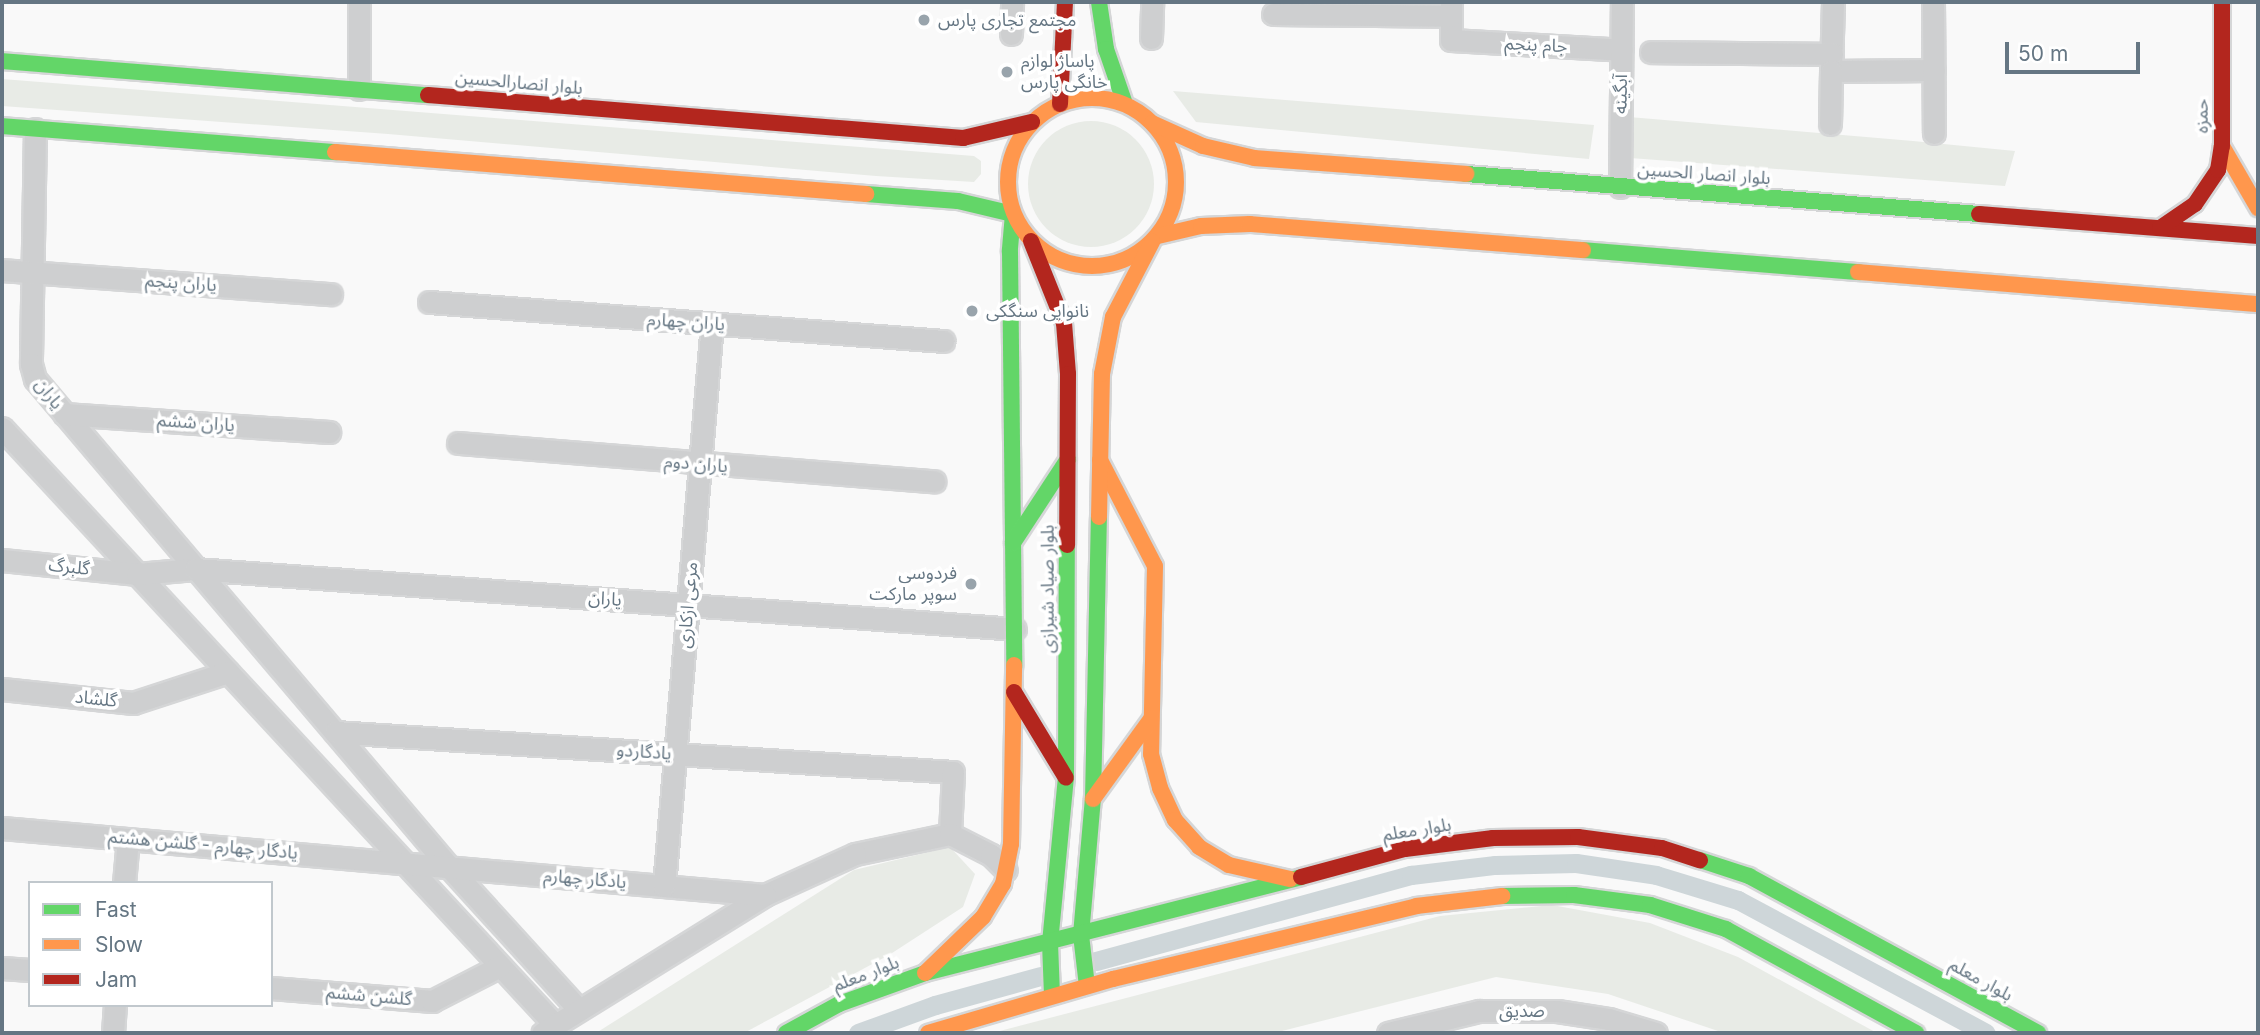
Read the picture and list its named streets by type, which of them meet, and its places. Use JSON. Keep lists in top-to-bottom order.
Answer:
{
  "streets": {
    "main road": [
      "بلوار انصارالحسین",
      "حمزه",
      "بلوار انصار الحسین",
      "بلوار صیاد شیرازی",
      "بلوار معلم"
    ],
    "street": [
      "جام پنجم",
      "آبگینه",
      "یاران پنجم",
      "یاران چهارم",
      "یاران",
      "یاران ششم",
      "یاران دوم",
      "گلبرگ",
      "مرعی ازکاری",
      "گلشاد",
      "یادگار‌دو",
      "یادگار چهارم - گلشن هشتم",
      "یادگار چهارم",
      "گلشن ششم",
      "صدیق"
    ]
  },
  "crossings": [
    ["جام پنجم", "آبگینه"],
    ["بلوار انصارالحسین", "بلوار انصار الحسین"],
    ["بلوار انصارالحسین", "بلوار صیاد شیرازی"],
    ["آبگینه", "بلوار انصار الحسین"],
    ["بلوار انصار الحسین", "بلوار صیاد شیرازی"],
    ["یاران پنجم", "یاران"],
    ["یاران چهارم", "مرعی ازکاری"],
    ["یاران", "یاران ششم"],
    ["یاران", "گلبرگ"],
    ["یاران", "مرعی ازکاری"],
    ["یاران", "یادگار‌دو"],
    ["یاران", "یادگار چهارم"],
    ["یاران دوم", "مرعی ازکاری"],
    ["بلوار صیاد شیرازی", "بلوار معلم"],
    ["مرعی ازکاری", "یادگار‌دو"],
    ["مرعی ازکاری", "یادگار چهارم"],
    ["یادگار چهارم - گلشن هشتم", "یادگار چهارم"]
  ],
  "places": [
    "مجتمع تجاری پارس",
    "پاساژ لوازم خانگی پارس",
    "نانوایی سنگکی",
    "فردوسی سوپر مارکت"
  ],
  "legend": ["Fast", "Slow", "Jam"],
  "scale_bar": "50 m"
}
